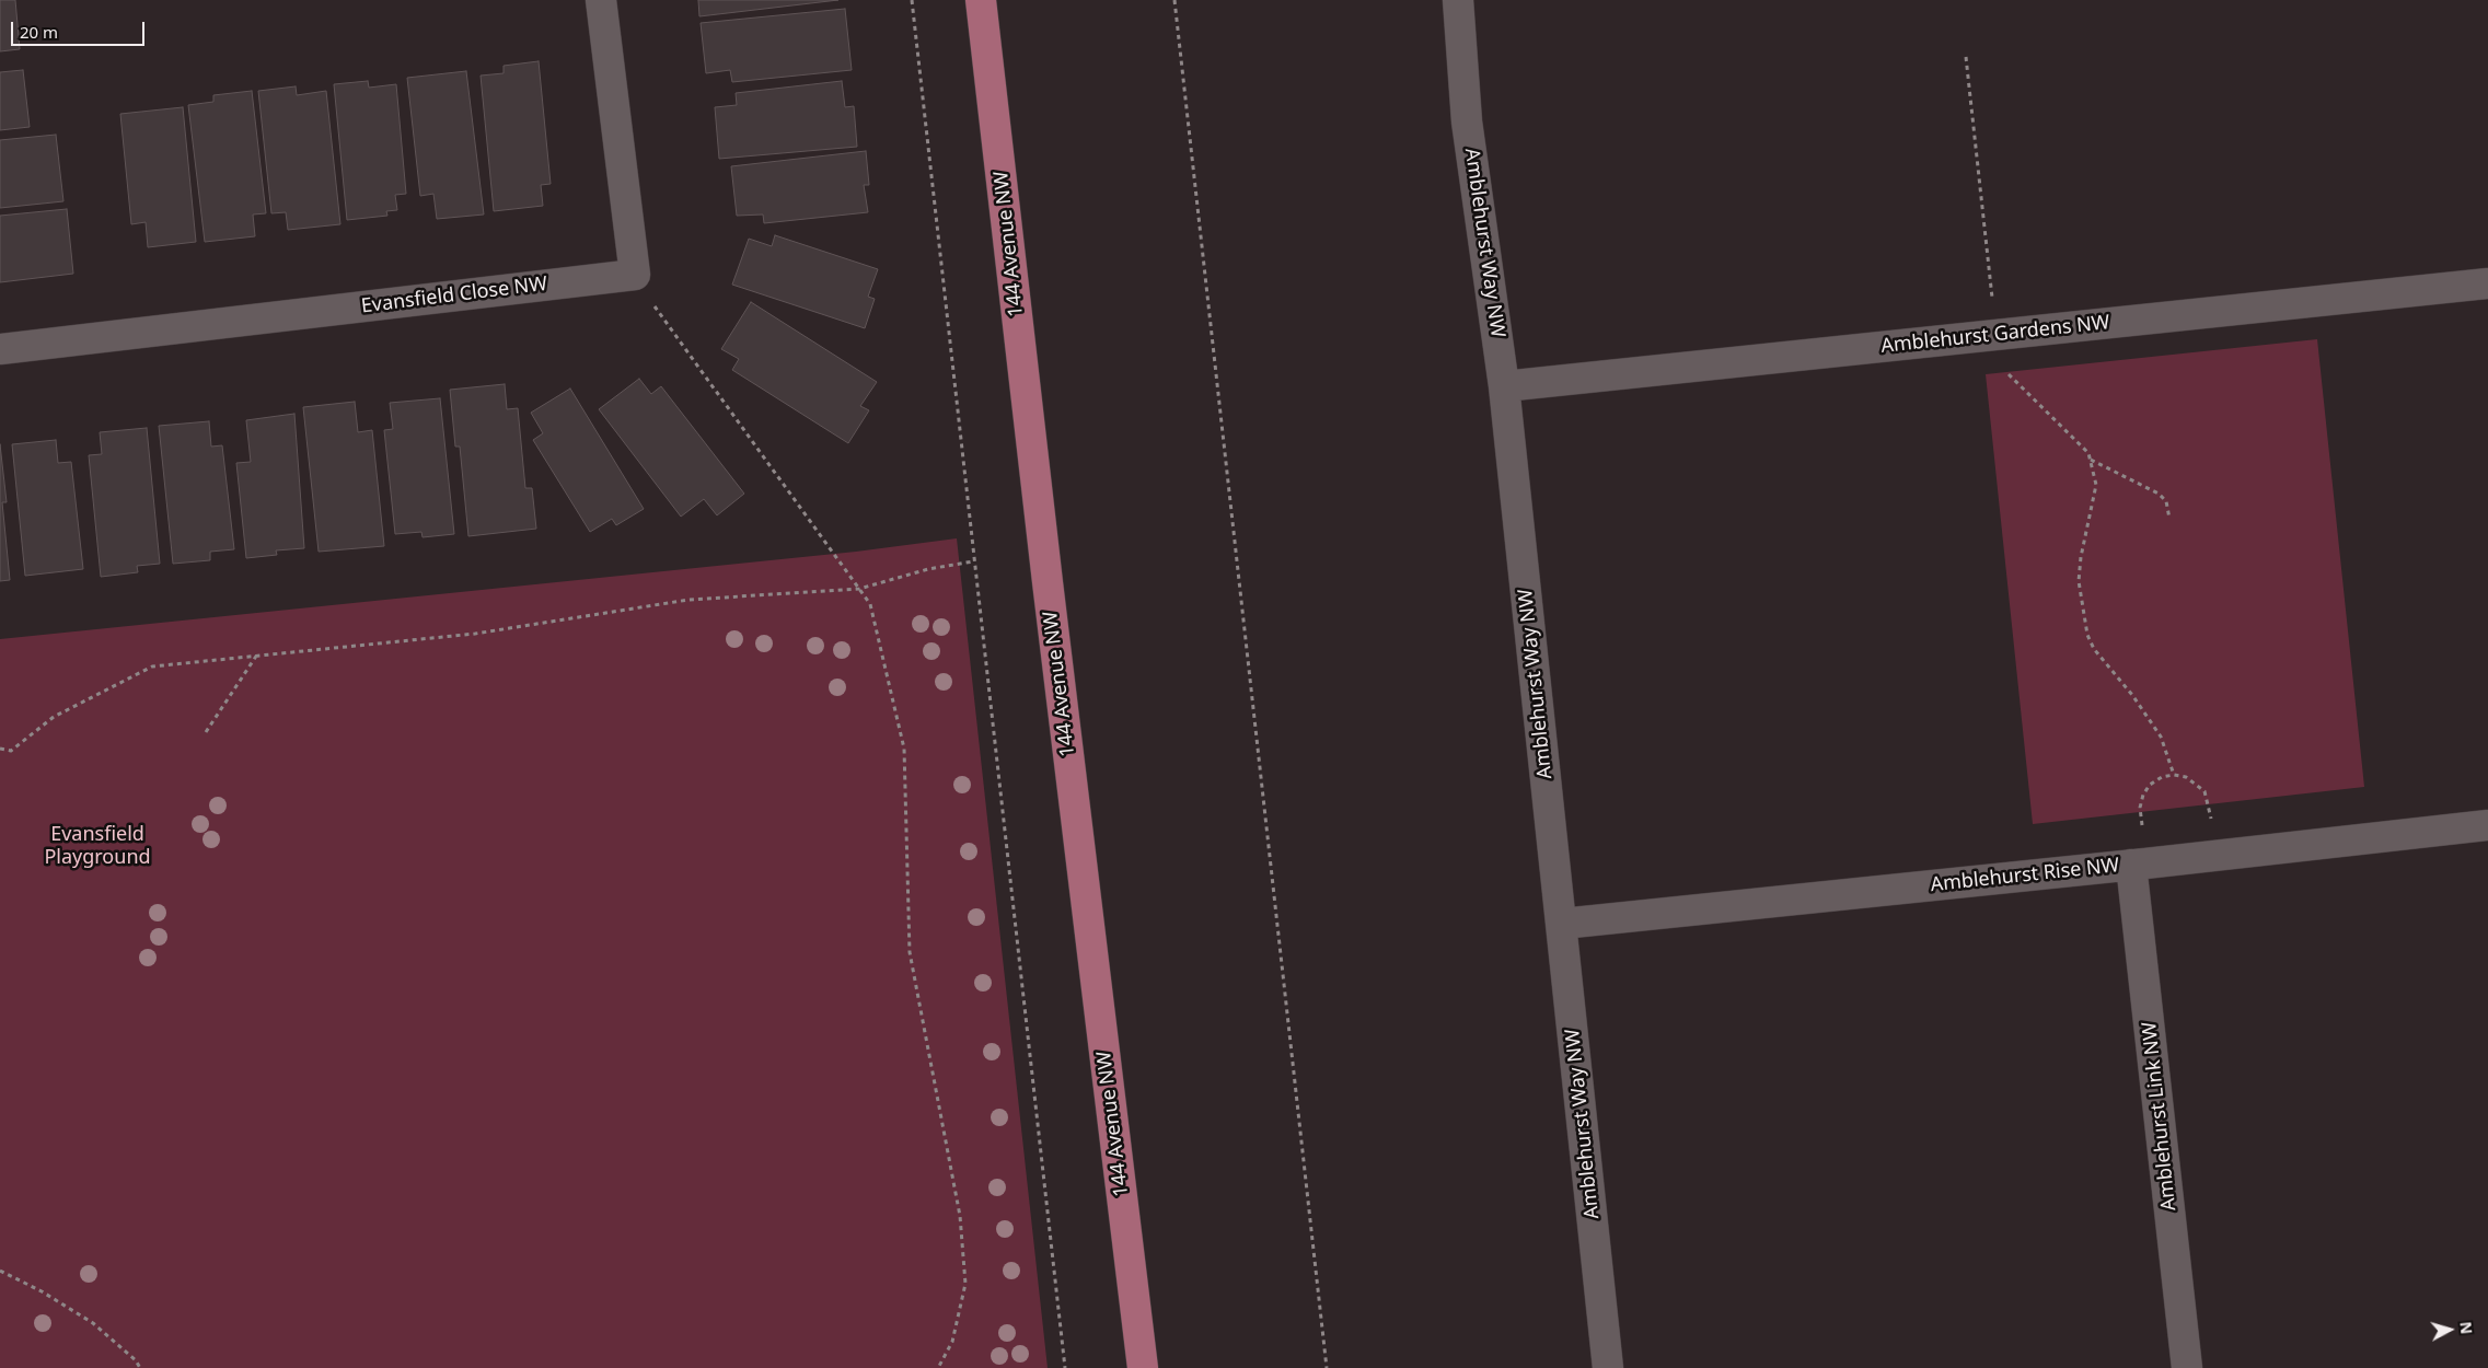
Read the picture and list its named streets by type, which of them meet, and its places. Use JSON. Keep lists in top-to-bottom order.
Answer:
{
  "streets": {
    "main road": ["144 Avenue NW"],
    "street": [
      "Amblehurst Way NW",
      "Evansfield Close NW",
      "Amblehurst Gardens NW",
      "Amblehurst Rise NW",
      "Amblehurst Link NW"
    ]
  },
  "crossings": [
    ["Amblehurst Way NW", "Amblehurst Gardens NW"],
    ["Amblehurst Way NW", "Amblehurst Rise NW"],
    ["Amblehurst Rise NW", "Amblehurst Link NW"]
  ],
  "parks": ["Evansfield Playground"],
  "scale_bar": "20 m",
  "north": "right"
}
